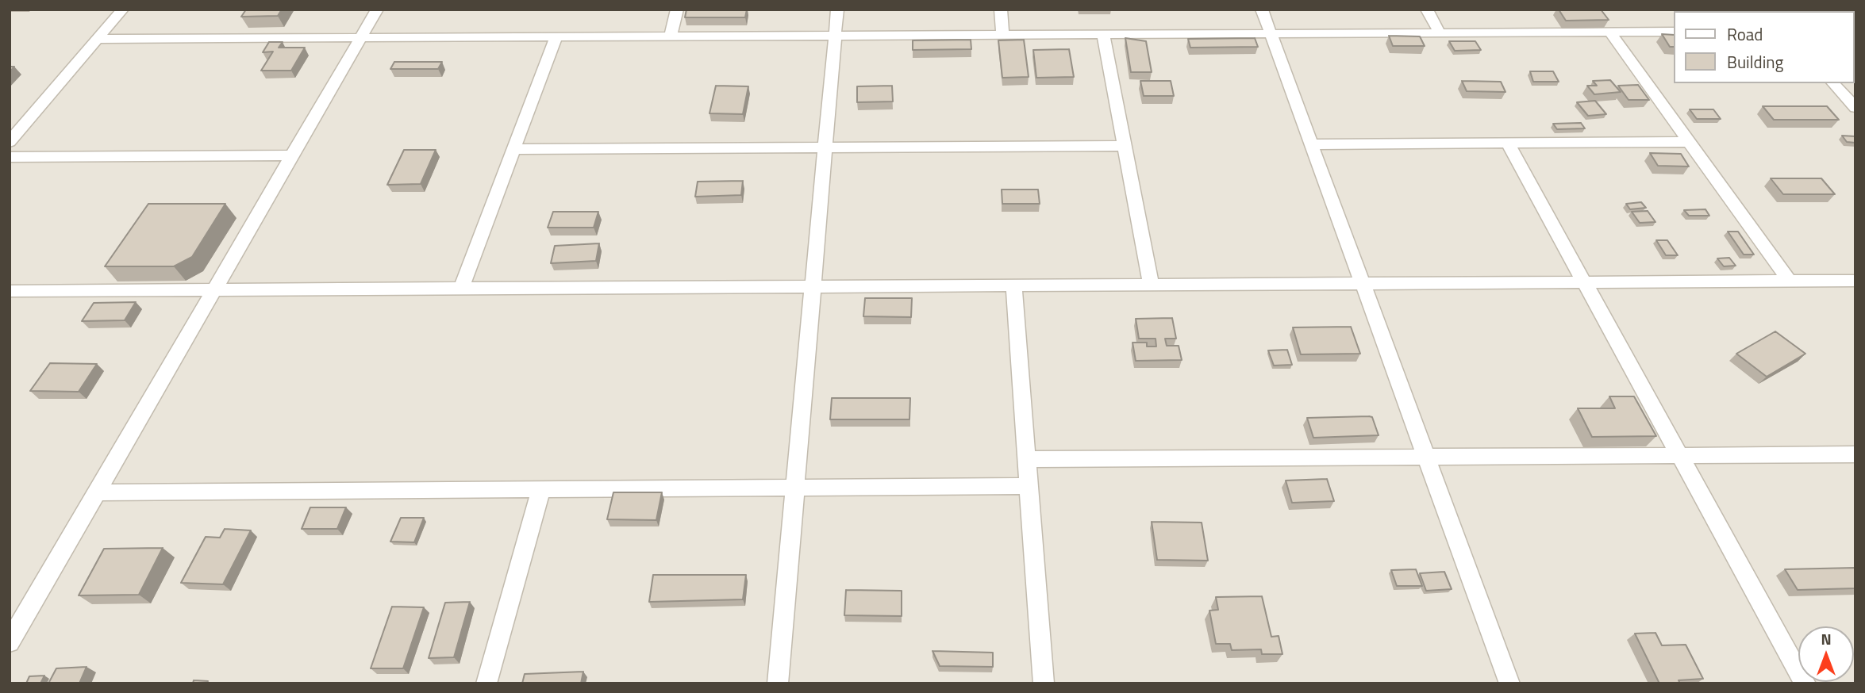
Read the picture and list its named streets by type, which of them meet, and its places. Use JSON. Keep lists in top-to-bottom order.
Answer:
{
  "legend": ["Road", "Building"],
  "north": "top"
}
